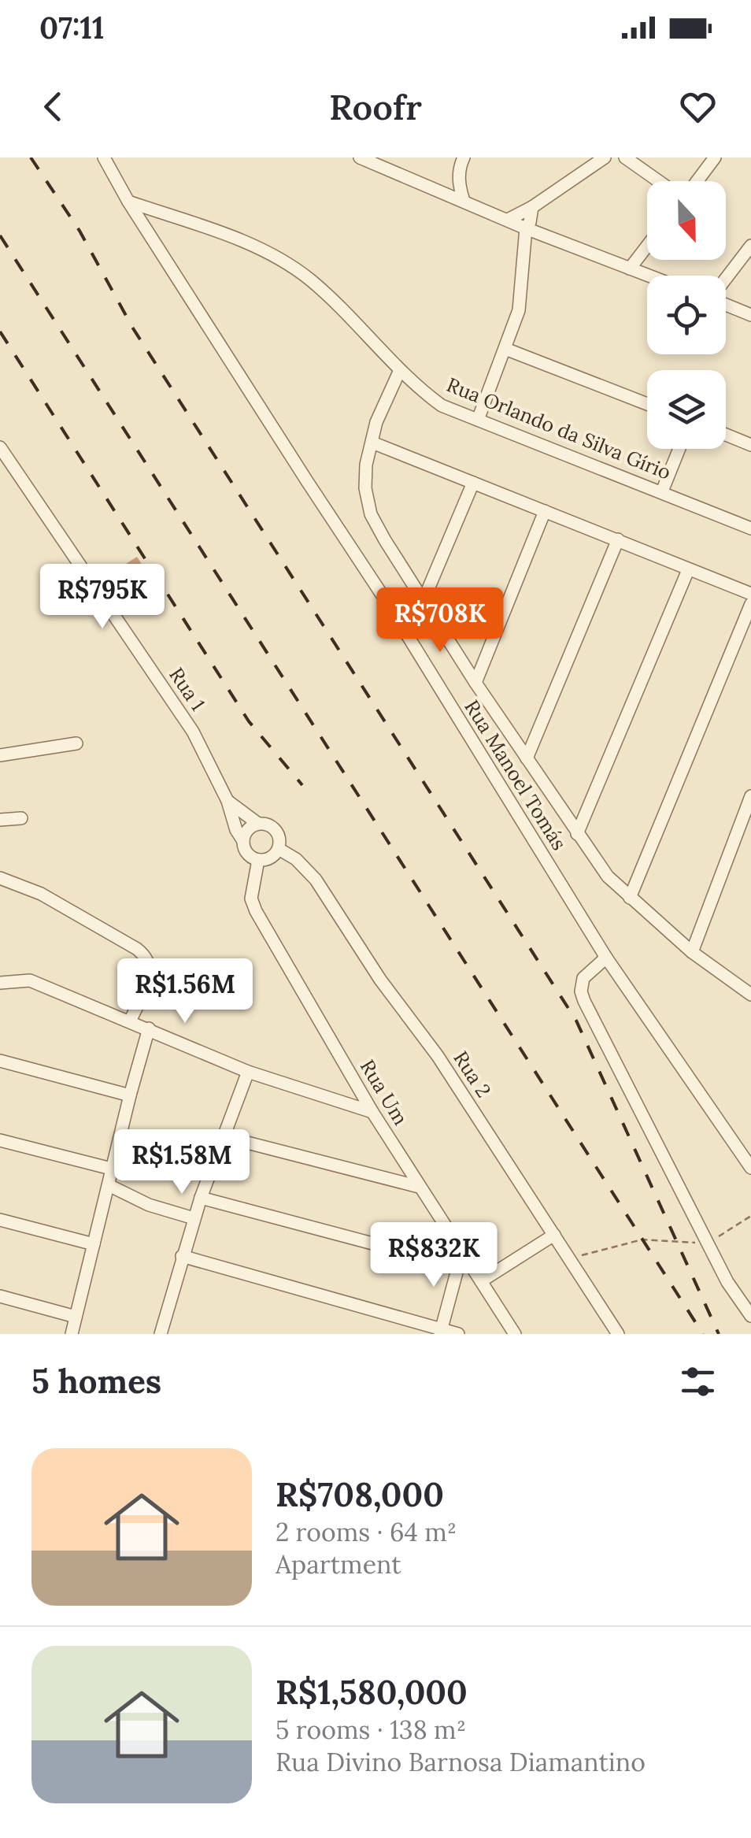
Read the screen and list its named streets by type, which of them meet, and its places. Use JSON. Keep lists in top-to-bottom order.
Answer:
{
  "streets": {
    "street": [
      "Rua Orlando da Silva Gírio",
      "Rua 1",
      "Rua Manoel Tomás",
      "Rua 2",
      "Rua Um"
    ]
  },
  "crossings": [
    ["Rua Orlando da Silva Gírio", "Rua Manoel Tomás"],
    ["Rua 1", "Rua 2"],
    ["Rua 1", "Rua Um"],
    ["Rua 2", "Rua Um"]
  ],
  "north": "bottom",
  "page": {
    "status": "07:11",
    "header": "Roofr",
    "price": [
      "R$795K",
      "R$708K",
      "R$1.56M",
      "R$1.58M",
      "R$832K"
    ],
    "heading": "5 homes",
    "list": [
      {
        "name": "R$708,000",
        "note": "2 rooms · 64 m² · Apartment"
      },
      {
        "name": "R$1,580,000",
        "note": "5 rooms · 138 m² · Rua Divino Barnosa Diamantino"
      }
    ]
  }
}
